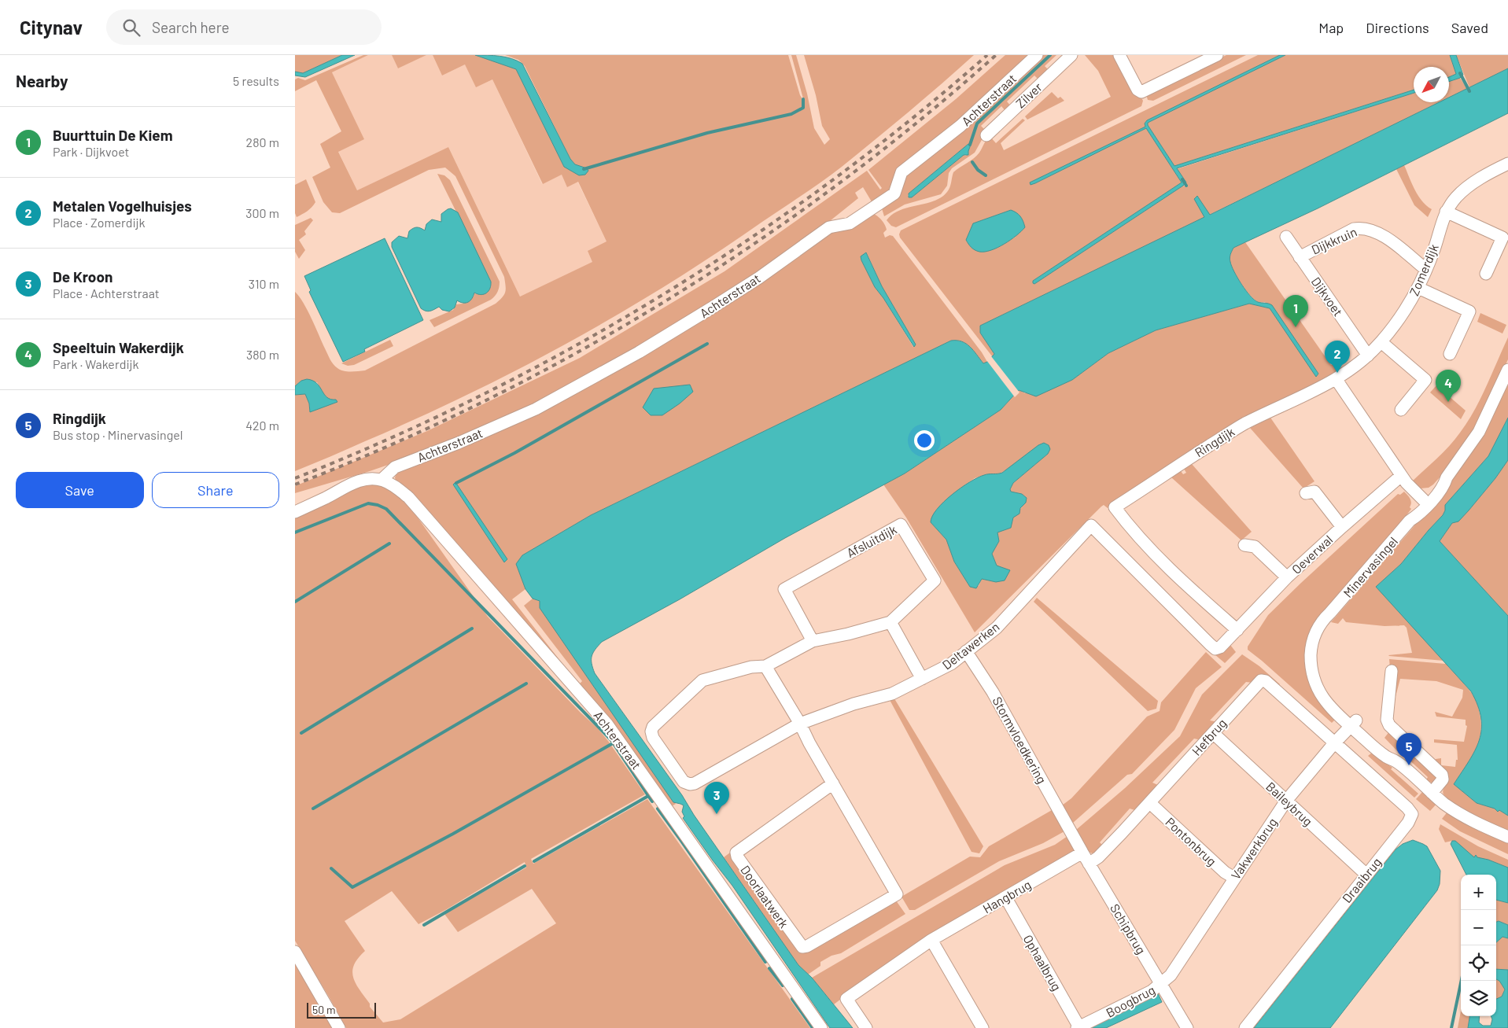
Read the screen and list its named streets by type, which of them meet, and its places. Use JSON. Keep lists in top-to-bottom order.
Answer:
{
  "streets": {
    "street": [
      "Zilver",
      "Achterstraat",
      "Dijkkruin",
      "Zomerdijk",
      "Dijkvoet",
      "Ringdijk",
      "Afsluitdijk",
      "Oeverwal",
      "Minervasingel",
      "Deltawerken",
      "Hefbrug",
      "Stormvloedkering",
      "Baileybrug",
      "Pontonbrug",
      "Vakwerkbrug",
      "Draaibrug",
      "Doorlaatwerk",
      "Hangbrug",
      "Schipbrug",
      "Ophaalbrug",
      "Boogbrug"
    ]
  },
  "crossings": [
    ["Dijkkruin", "Zomerdijk"],
    ["Dijkkruin", "Dijkvoet"],
    ["Zomerdijk", "Dijkvoet"],
    ["Zomerdijk", "Ringdijk"],
    ["Ringdijk", "Oeverwal"],
    ["Afsluitdijk", "Deltawerken"],
    ["Oeverwal", "Deltawerken"],
    ["Minervasingel", "Vakwerkbrug"],
    ["Deltawerken", "Stormvloedkering"],
    ["Hefbrug", "Baileybrug"],
    ["Hefbrug", "Pontonbrug"],
    ["Hefbrug", "Vakwerkbrug"],
    ["Hefbrug", "Draaibrug"],
    ["Hefbrug", "Schipbrug"],
    ["Stormvloedkering", "Schipbrug"],
    ["Baileybrug", "Vakwerkbrug"],
    ["Baileybrug", "Draaibrug"],
    ["Pontonbrug", "Vakwerkbrug"],
    ["Vakwerkbrug", "Draaibrug"],
    ["Vakwerkbrug", "Schipbrug"],
    ["Vakwerkbrug", "Boogbrug"],
    ["Hangbrug", "Schipbrug"],
    ["Hangbrug", "Ophaalbrug"],
    ["Schipbrug", "Boogbrug"],
    ["Ophaalbrug", "Boogbrug"]
  ],
  "scale_bar": "50 m",
  "north": "bottom left",
  "page": {
    "header": "Citynav",
    "search": "Search here",
    "nav": ["Map", "Directions", "Saved"],
    "heading": ["Nearby", "5 results"],
    "list": [
      {
        "mark": "1",
        "name": "Buurttuin De Kiem",
        "note": "Park · Dijkvoet",
        "value": "280 m"
      },
      {
        "mark": "2",
        "name": "Metalen Vogelhuisjes",
        "note": "Place · Zomerdijk",
        "value": "300 m"
      },
      {
        "mark": "3",
        "name": "De Kroon",
        "note": "Place · Achterstraat",
        "value": "310 m"
      },
      {
        "mark": "4",
        "name": "Speeltuin Wakerdijk",
        "note": "Park · Wakerdijk",
        "value": "380 m"
      },
      {
        "mark": "5",
        "name": "Ringdijk",
        "note": "Bus stop · Minervasingel",
        "value": "420 m"
      }
    ],
    "pins": [
      "1",
      "2",
      "4",
      "5",
      "3"
    ],
    "buttons": ["Save", "Share"],
    "map_buttons": ["+", "−"],
    "scale": "50 m"
  }
}
